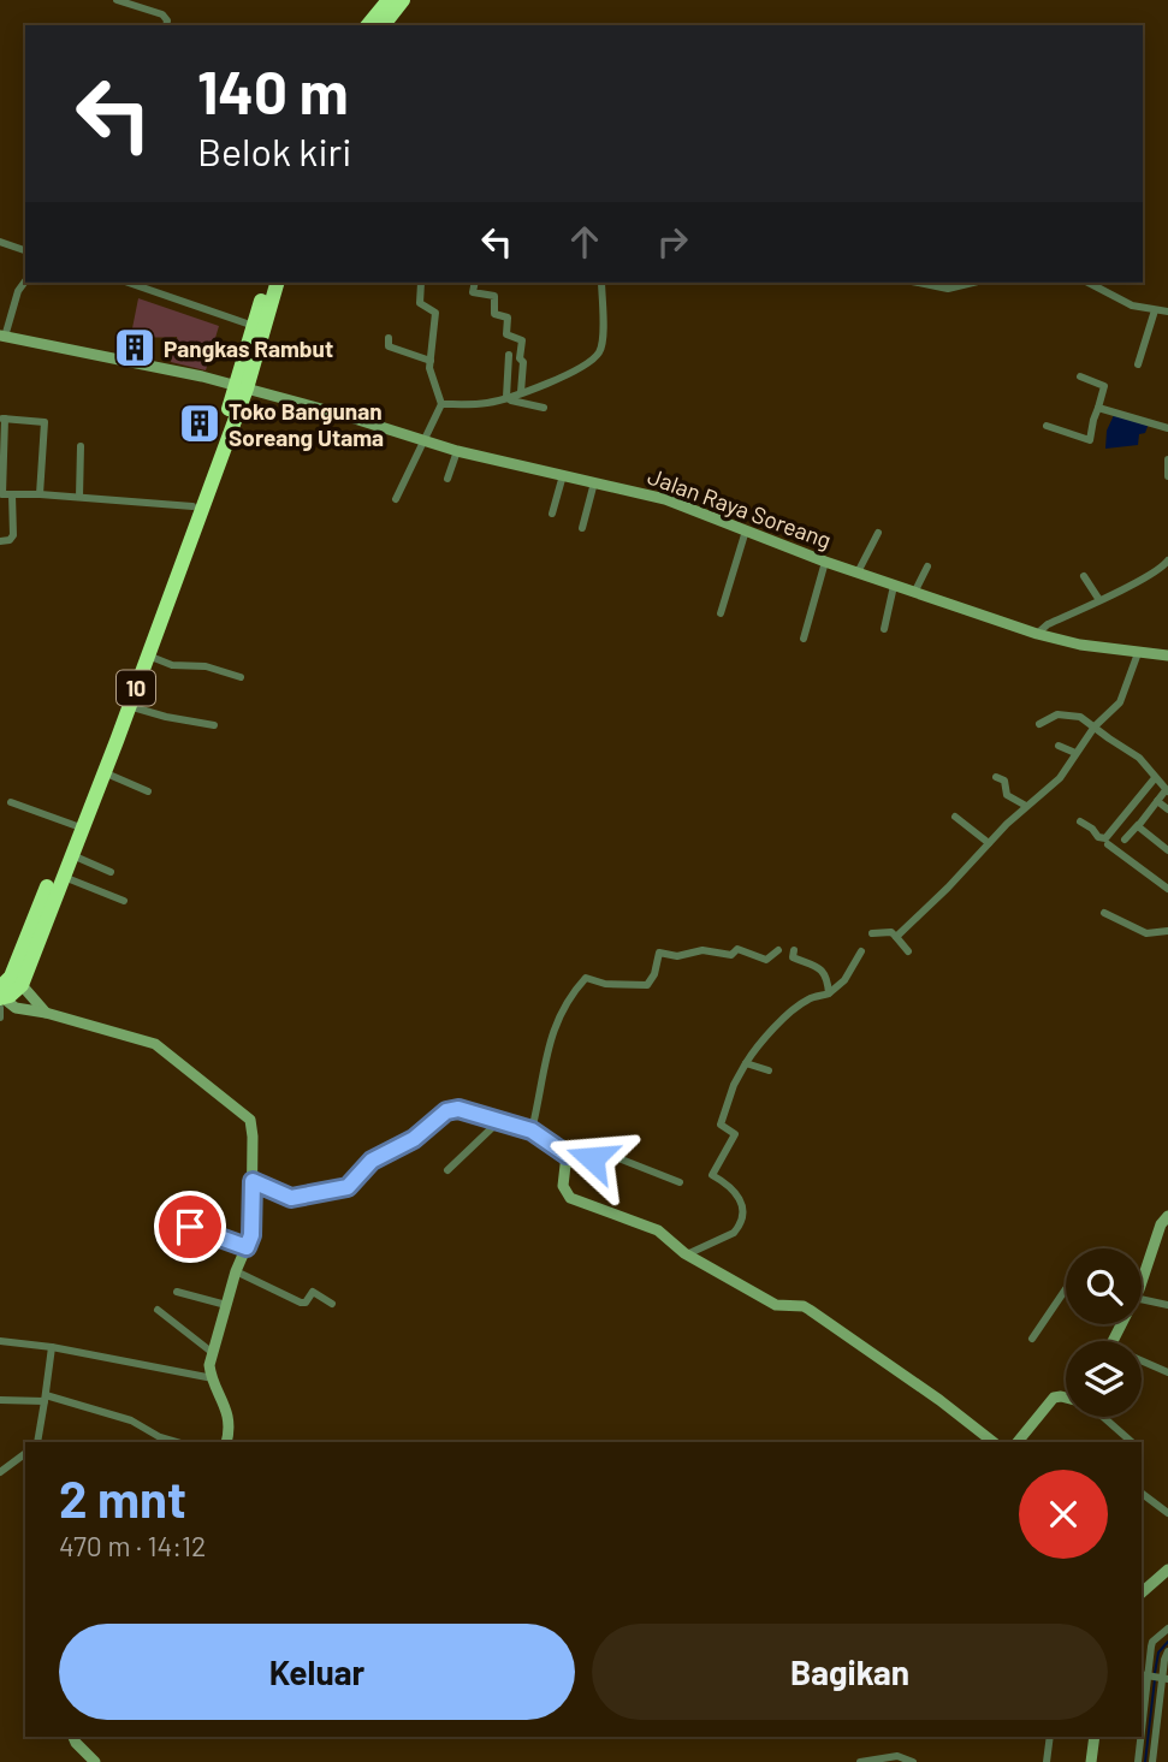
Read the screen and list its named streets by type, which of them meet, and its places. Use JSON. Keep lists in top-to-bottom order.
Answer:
{
  "streets": {
    "highway": ["10"],
    "street": ["Jalan Raya Soreang"]
  },
  "crossings": [
    ["Jalan Raya Soreang", "10"]
  ],
  "places": {
    "building": ["Pangkas Rambut", "Toko Bangunan Soreang Utama"]
  },
  "page": {
    "turn": ["140 m", "Belok kiri"],
    "heading": ["2 mnt", "470 m · 14:12"],
    "buttons": ["Keluar", "Bagikan"]
  }
}
